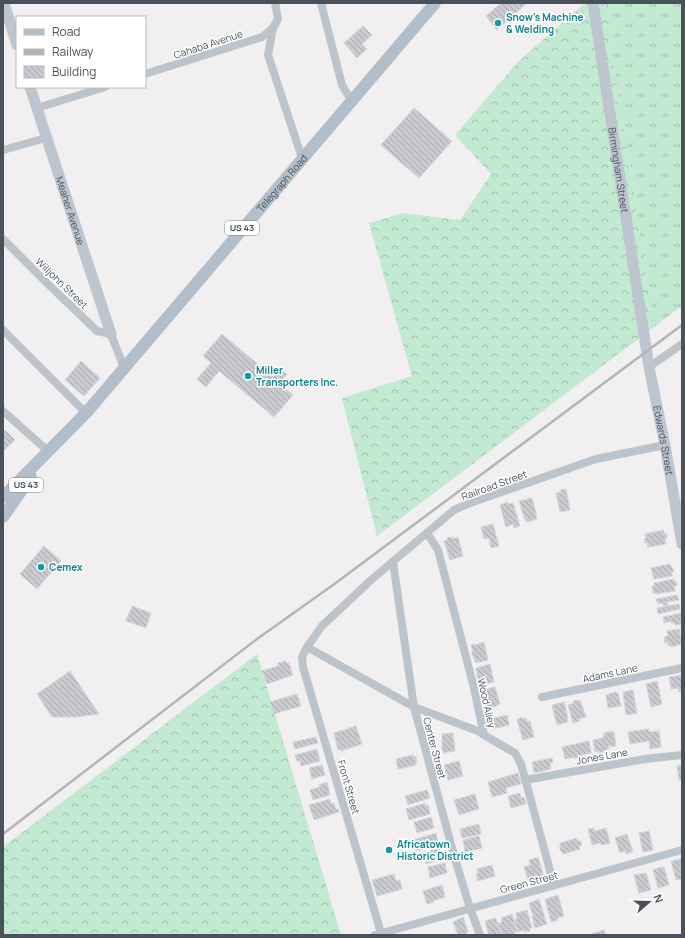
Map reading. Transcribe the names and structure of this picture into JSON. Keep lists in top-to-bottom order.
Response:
{
  "streets": {
    "main road": ["Telegraph Road", "US 43"],
    "street": [
      "Cahaba Avenue",
      "Birmingham Street",
      "Meaher Avenue",
      "Willjohn Street",
      "Edwards Street",
      "Railroad Street",
      "Adams Lane",
      "Wood Alley",
      "Center Street",
      "Jones Lane",
      "Front Street",
      "Green Street"
    ]
  },
  "crossings": [
    ["Birmingham Street", "Edwards Street"],
    ["Meaher Avenue", "Willjohn Street"],
    ["Edwards Street", "Railroad Street"],
    ["Railroad Street", "Wood Alley"],
    ["Railroad Street", "Center Street"],
    ["Railroad Street", "Front Street"],
    ["Wood Alley", "Jones Lane"],
    ["Wood Alley", "Green Street"],
    ["Center Street", "Green Street"],
    ["Front Street", "Green Street"]
  ],
  "places": [
    "Snow's Machine & Welding",
    "Miller Transporters Inc.",
    "Cemex",
    "Africatown Historic District"
  ],
  "legend": ["Road", "Railway", "Building"],
  "north": "right"
}
